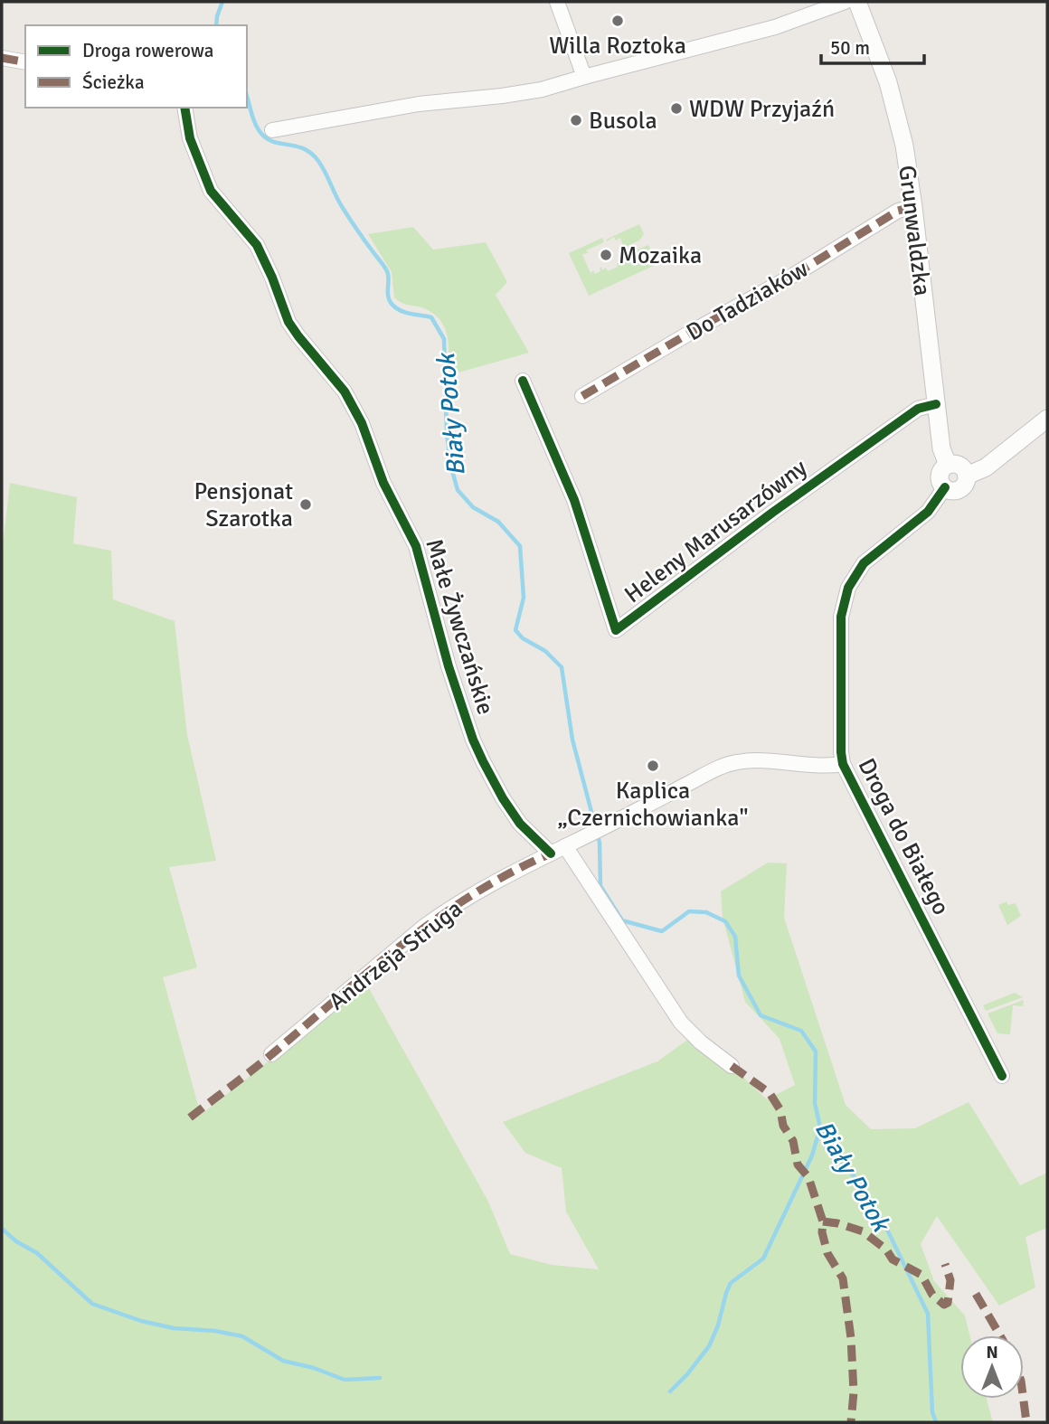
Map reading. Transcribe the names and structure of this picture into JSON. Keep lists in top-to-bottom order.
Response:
{
  "streets": {
    "street": [
      "Grunwaldzka",
      "Do Tadziaków",
      "Heleny Marusarzówny",
      "Małe Żywczańskie",
      "Droga do Białego",
      "Andrzeja Struga"
    ]
  },
  "crossings": [
    ["Grunwaldzka", "Do Tadziaków"],
    ["Grunwaldzka", "Heleny Marusarzówny"],
    ["Grunwaldzka", "Droga do Białego"],
    ["Małe Żywczańskie", "Andrzeja Struga"],
    ["Droga do Białego", "Andrzeja Struga"]
  ],
  "water": ["Biały Potok"],
  "places": [
    "Willa Roztoka",
    "WDW Przyjaźń",
    "Busola",
    "Mozaika",
    "Pensjonat Szarotka",
    "Kaplica „Czernichowianka\""
  ],
  "legend": ["Droga rowerowa", "Ścieżka"],
  "scale_bar": "50 m",
  "north": "top"
}
